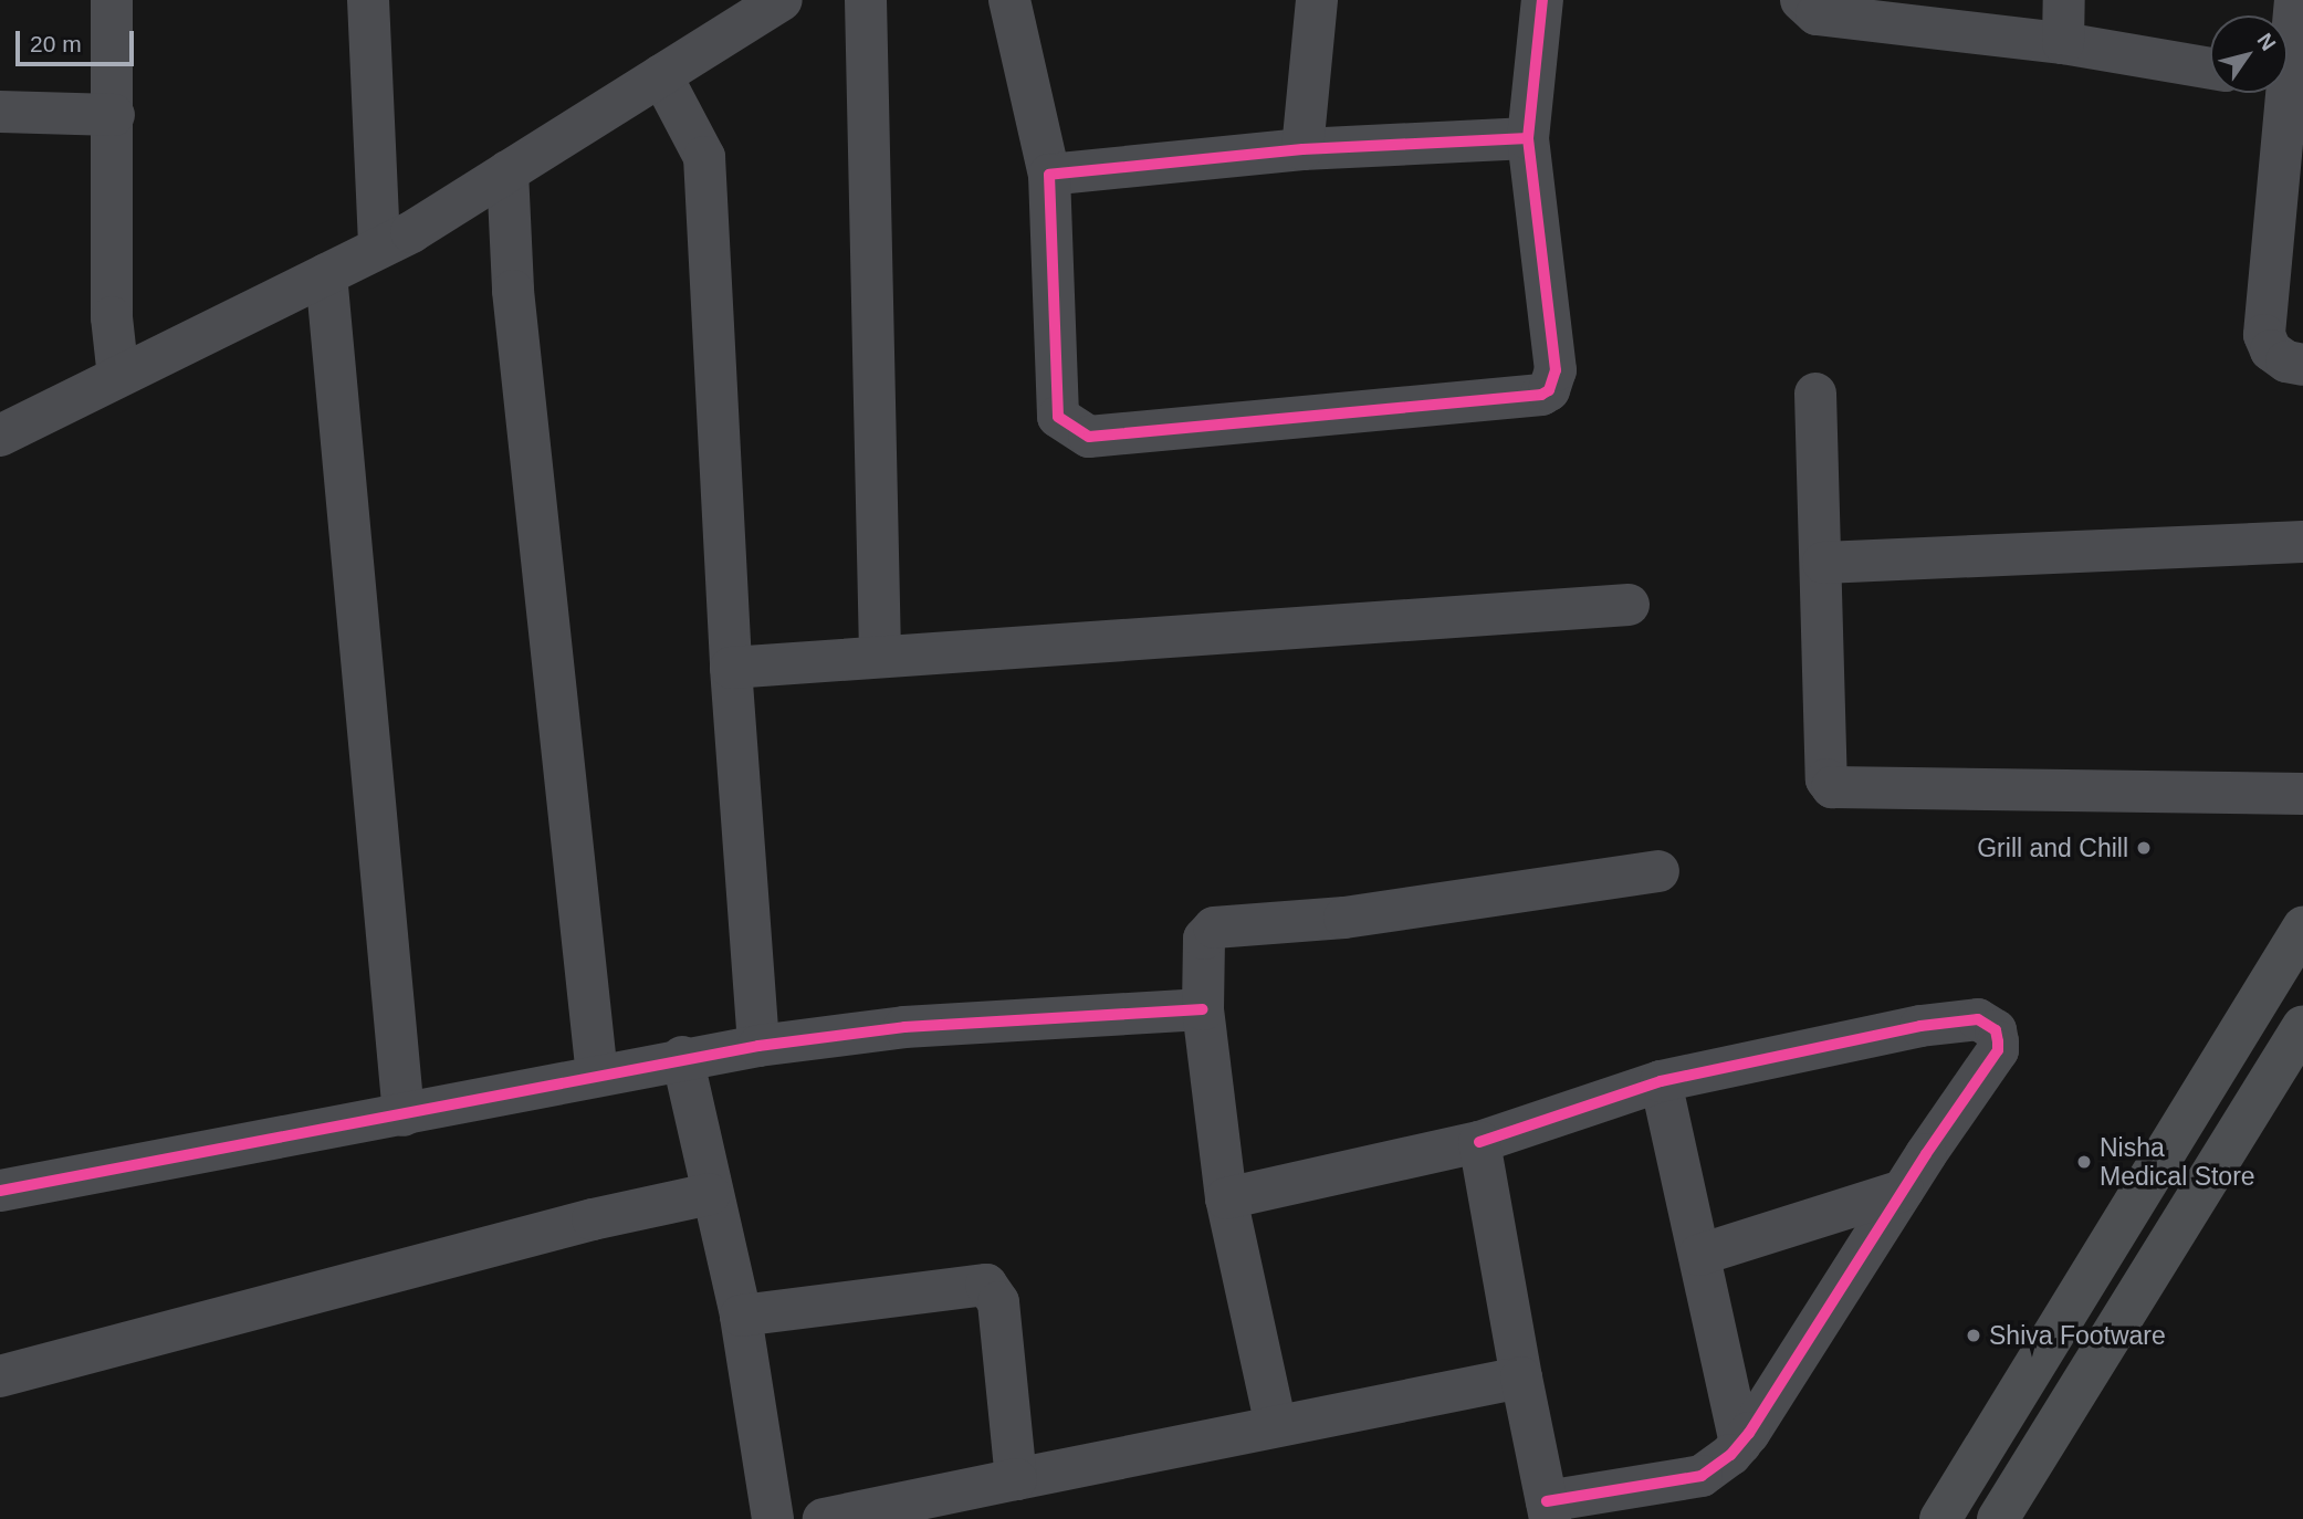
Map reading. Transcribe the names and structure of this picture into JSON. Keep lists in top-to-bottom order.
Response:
{
  "places": ["Grill and Chill", "Nisha Medical Store", "Shiva Footware"],
  "scale_bar": "20 m",
  "north": "top right"
}
